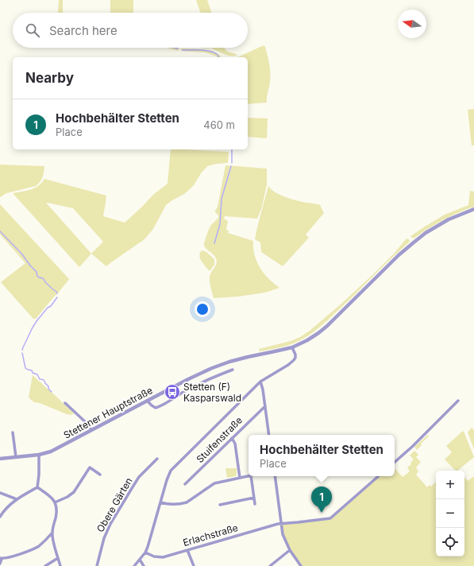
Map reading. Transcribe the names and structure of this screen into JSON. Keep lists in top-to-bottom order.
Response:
{
  "streets": {
    "street": [
      "Stettener Hauptstraße",
      "Stuifenstraße",
      "Obere Gärten",
      "Erlachstraße"
    ]
  },
  "places": {
    "bus stop": ["Stetten (F) Kasparswald"]
  },
  "north": "left",
  "page": {
    "search": "Search here",
    "heading": "Nearby",
    "list": [
      {
        "mark": "1",
        "name": "Hochbehälter Stetten",
        "note": "Place",
        "value": "460 m"
      }
    ],
    "popup": ["Hochbehälter Stetten", "Place"],
    "map_buttons": ["+", "−"],
    "pins": "1"
  }
}
